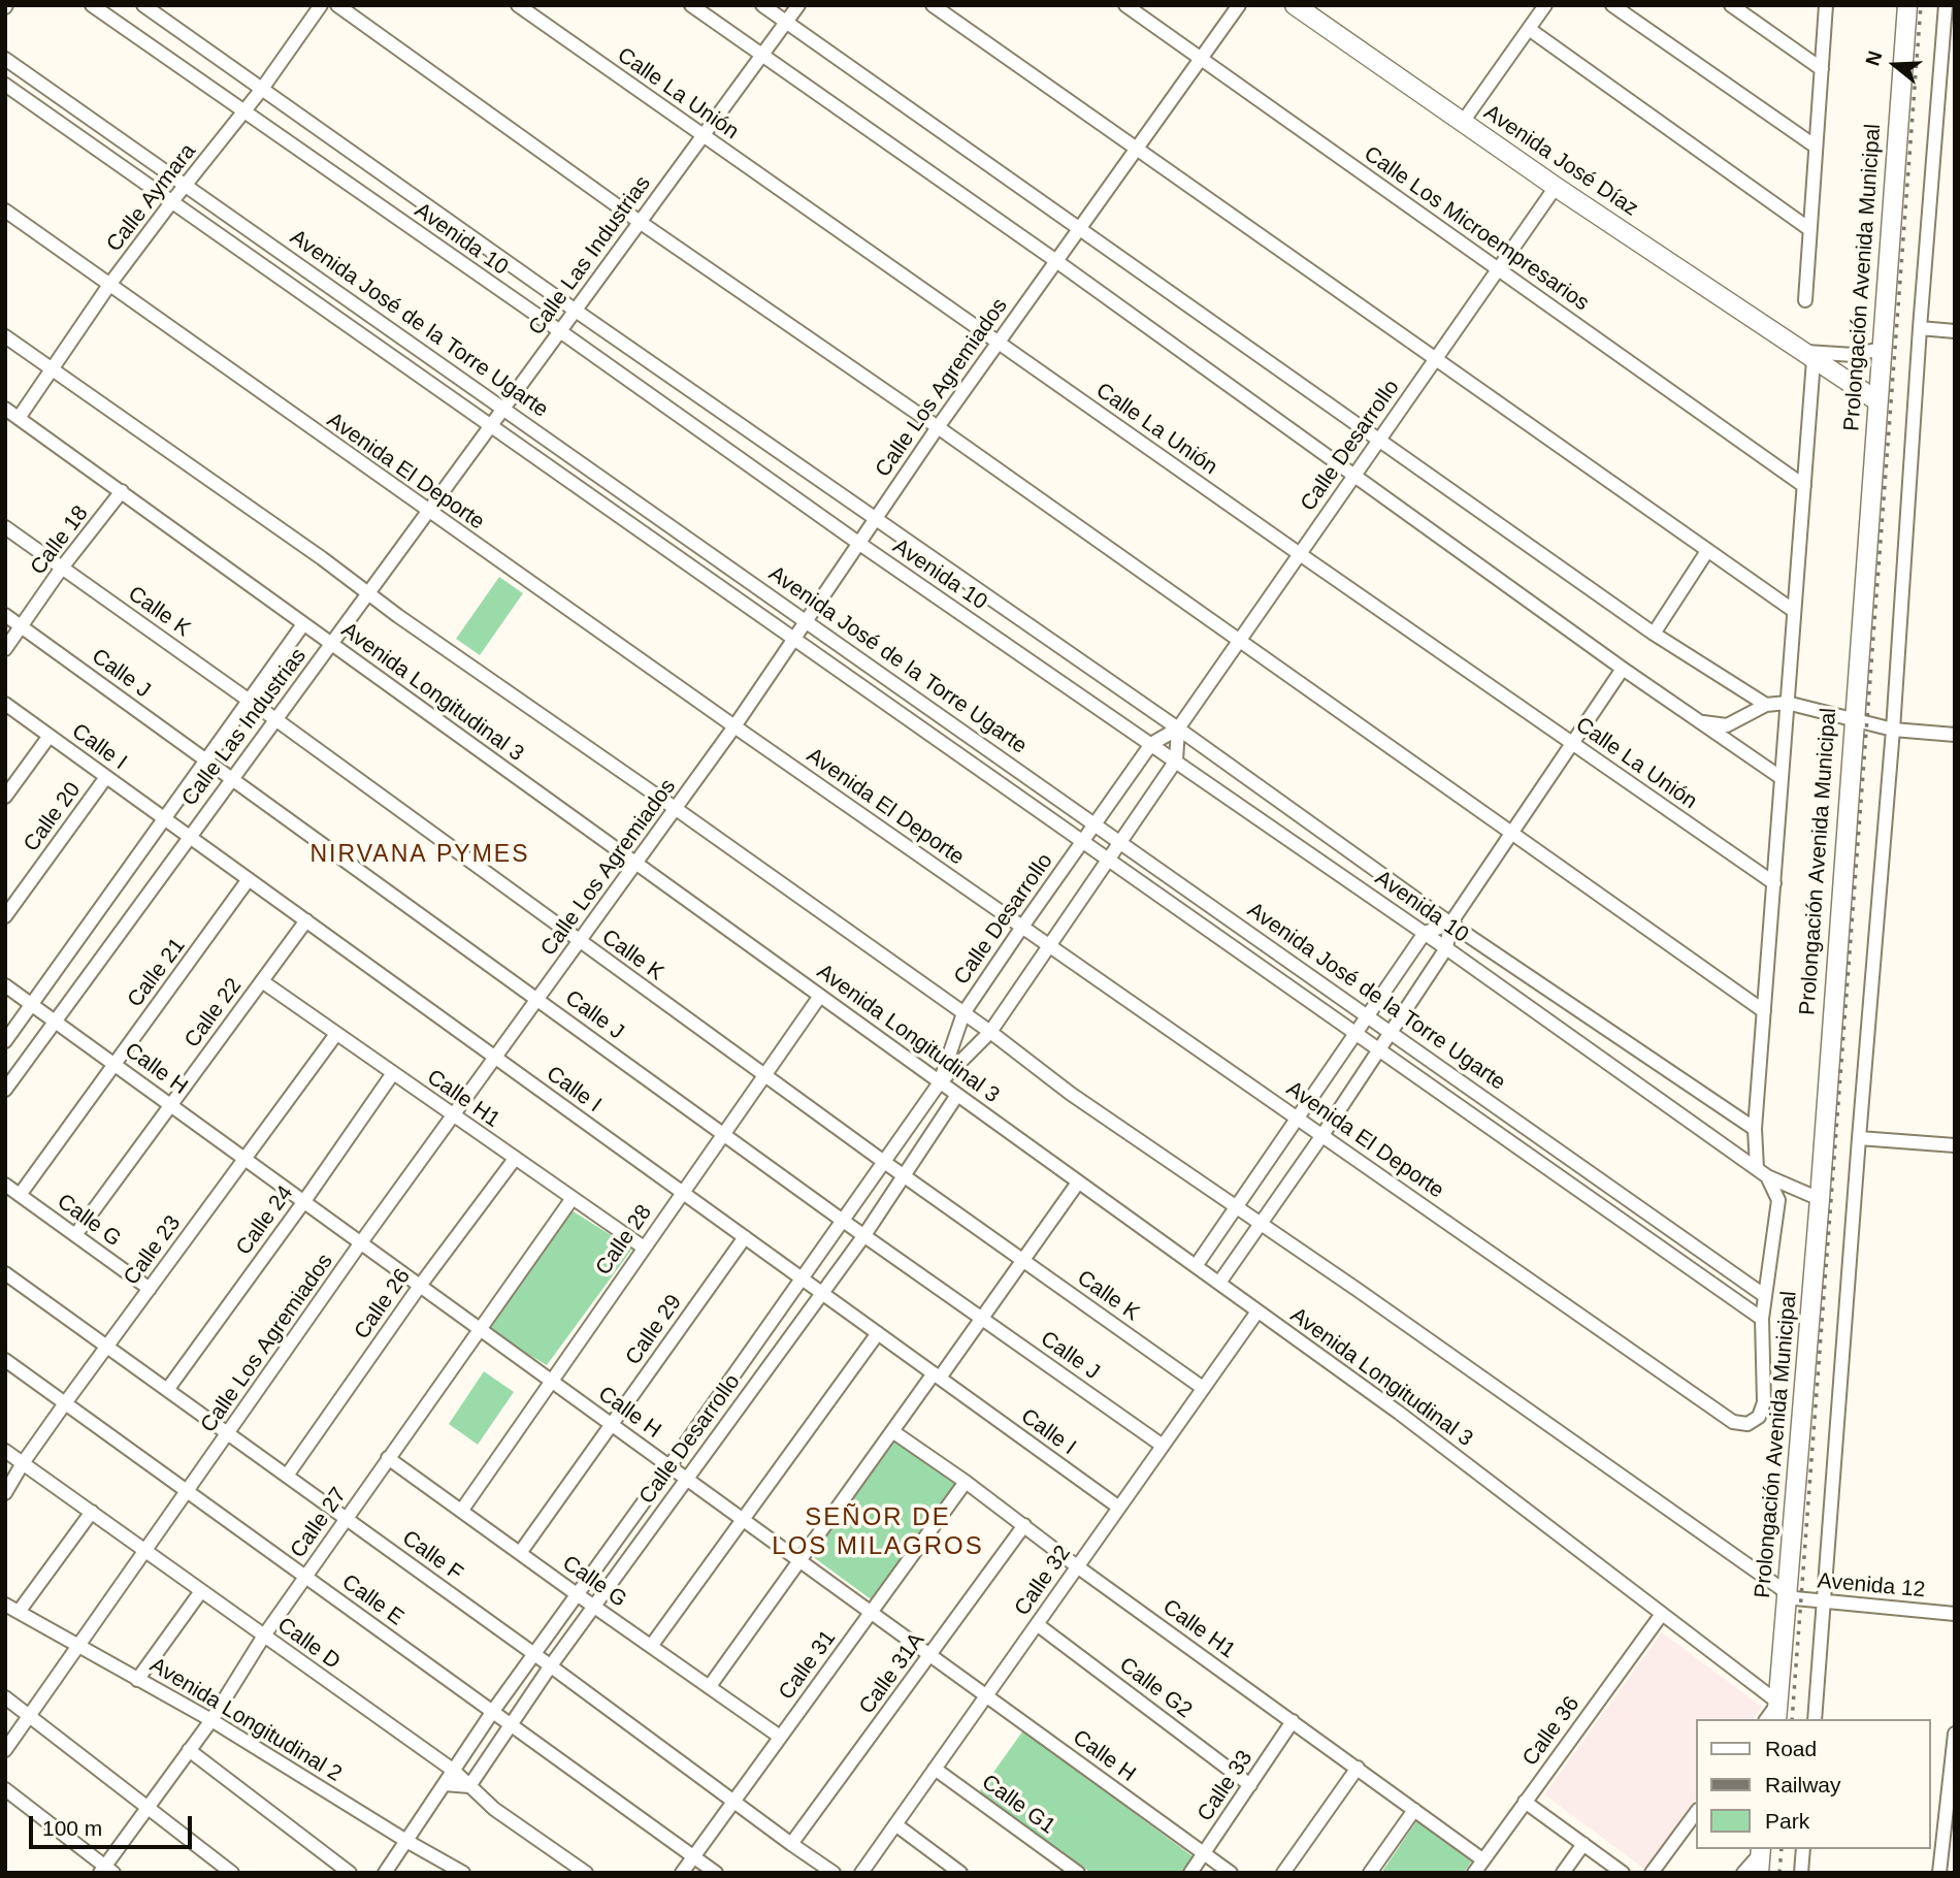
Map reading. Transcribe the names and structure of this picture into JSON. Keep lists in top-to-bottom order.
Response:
{
  "streets": {
    "main road": ["Avenida José Díaz", "Prolongación Avenida Municipal"],
    "street": [
      "Calle La Unión",
      "Calle Aymara",
      "Calle Los Microempresarios",
      "Avenida 10",
      "Calle Las Industrias",
      "Avenida José de la Torre Ugarte",
      "Calle Los Agremiados",
      "Calle Desarrollo",
      "Avenida El Deporte",
      "Calle 18",
      "Calle K",
      "Calle J",
      "Avenida Longitudinal 3",
      "Calle I",
      "Calle 20",
      "Calle 21",
      "Calle 22",
      "Calle H",
      "Calle H1",
      "Calle G",
      "Calle 24",
      "Calle 28",
      "Calle 23",
      "Calle 26",
      "Calle 29",
      "Calle 27",
      "Calle F",
      "Calle 32",
      "Avenida 12",
      "Calle E",
      "Calle D",
      "Calle 31",
      "Calle 31A",
      "Calle G2",
      "Avenida Longitudinal 2",
      "Calle 36",
      "Calle 33",
      "Calle G1"
    ]
  },
  "crossings": [
    ["Calle La Unión", "Calle Las Industrias"],
    ["Calle La Unión", "Calle Los Agremiados"],
    ["Calle La Unión", "Calle Desarrollo"],
    ["Avenida José Díaz", "Prolongación Avenida Municipal"],
    ["Avenida José Díaz", "Calle Desarrollo"],
    ["Calle Aymara", "Avenida 10"],
    ["Calle Aymara", "Avenida José de la Torre Ugarte"],
    ["Calle Aymara", "Avenida El Deporte"],
    ["Calle Aymara", "Avenida Longitudinal 3"],
    ["Calle Aymara", "Avenida 12"],
    ["Calle Los Microempresarios", "Calle Los Agremiados"],
    ["Calle Los Microempresarios", "Calle Desarrollo"],
    ["Avenida 10", "Calle Las Industrias"],
    ["Avenida 10", "Prolongación Avenida Municipal"],
    ["Avenida 10", "Calle Los Agremiados"],
    ["Avenida 10", "Calle Desarrollo"],
    ["Calle Las Industrias", "Avenida José de la Torre Ugarte"],
    ["Calle Las Industrias", "Avenida El Deporte"],
    ["Calle Las Industrias", "Calle K"],
    ["Calle Las Industrias", "Calle J"],
    ["Calle Las Industrias", "Avenida Longitudinal 3"],
    ["Calle Las Industrias", "Calle I"],
    ["Calle Las Industrias", "Calle H"],
    ["Calle Las Industrias", "Avenida 12"],
    ["Prolongación Avenida Municipal", "Avenida Longitudinal 3"],
    ["Prolongación Avenida Municipal", "Avenida 12"],
    ["Avenida José de la Torre Ugarte", "Calle Los Agremiados"],
    ["Avenida José de la Torre Ugarte", "Calle Desarrollo"],
    ["Avenida José de la Torre Ugarte", "Avenida El Deporte"],
    ["Calle Los Agremiados", "Avenida El Deporte"],
    ["Calle Los Agremiados", "Calle K"],
    ["Calle Los Agremiados", "Calle J"],
    ["Calle Los Agremiados", "Avenida Longitudinal 3"],
    ["Calle Los Agremiados", "Calle I"],
    ["Calle Los Agremiados", "Calle H"],
    ["Calle Los Agremiados", "Calle H1"],
    ["Calle Los Agremiados", "Calle F"],
    ["Calle Los Agremiados", "Avenida 12"],
    ["Calle Los Agremiados", "Calle E"],
    ["Calle Los Agremiados", "Calle D"],
    ["Calle Los Agremiados", "Avenida Longitudinal 2"],
    ["Calle Desarrollo", "Avenida El Deporte"],
    ["Calle Desarrollo", "Calle K"],
    ["Calle Desarrollo", "Calle J"],
    ["Calle Desarrollo", "Avenida Longitudinal 3"],
    ["Calle Desarrollo", "Calle I"],
    ["Calle Desarrollo", "Calle H"],
    ["Calle Desarrollo", "Calle G"],
    ["Calle Desarrollo", "Calle F"],
    ["Calle Desarrollo", "Avenida 12"],
    ["Calle Desarrollo", "Calle E"],
    ["Calle Desarrollo", "Calle D"],
    ["Calle Desarrollo", "Avenida Longitudinal 2"],
    ["Calle 18", "Calle K"],
    ["Calle 18", "Calle J"],
    ["Calle 18", "Avenida Longitudinal 3"],
    ["Calle K", "Calle 28"],
    ["Calle K", "Calle 32"],
    ["Calle J", "Calle 28"],
    ["Calle J", "Calle 32"],
    ["Avenida Longitudinal 3", "Calle 28"],
    ["Avenida Longitudinal 3", "Calle 32"],
    ["Avenida Longitudinal 3", "Calle 36"],
    ["Calle I", "Calle 20"],
    ["Calle I", "Calle 21"],
    ["Calle I", "Calle 22"],
    ["Calle I", "Calle 28"],
    ["Calle I", "Calle 29"],
    ["Calle I", "Calle 32"],
    ["Calle 21", "Calle H"],
    ["Calle 21", "Calle G"],
    ["Calle 22", "Calle H"],
    ["Calle 22", "Calle H1"],
    ["Calle 22", "Calle G"],
    ["Calle H", "Calle 24"],
    ["Calle H", "Calle 28"],
    ["Calle H", "Calle 23"],
    ["Calle H", "Calle 26"],
    ["Calle H", "Calle 29"],
    ["Calle H", "Calle 27"],
    ["Calle H", "Calle 32"],
    ["Calle H", "Calle 31"],
    ["Calle H", "Calle 31A"],
    ["Calle H", "Calle 33"],
    ["Calle H1", "Calle 24"],
    ["Calle H1", "Calle 28"],
    ["Calle H1", "Calle 23"],
    ["Calle H1", "Calle 26"],
    ["Calle H1", "Calle 27"],
    ["Calle H1", "Calle 32"],
    ["Calle H1", "Calle 31"],
    ["Calle H1", "Calle 31A"],
    ["Calle H1", "Calle 36"],
    ["Calle H1", "Calle 33"],
    ["Calle G", "Calle 28"],
    ["Calle G", "Calle 23"],
    ["Calle G", "Calle 29"],
    ["Calle G", "Calle 27"],
    ["Calle G", "Calle 31"],
    ["Calle 24", "Calle F"],
    ["Calle 23", "Calle F"],
    ["Calle 23", "Calle E"],
    ["Calle 23", "Calle D"],
    ["Calle 26", "Calle F"],
    ["Calle 27", "Calle F"],
    ["Calle 27", "Calle E"],
    ["Calle 27", "Calle D"],
    ["Calle 27", "Avenida Longitudinal 2"],
    ["Calle F", "Calle 31"],
    ["Calle F", "Calle 31A"],
    ["Calle 32", "Calle G2"],
    ["Calle 32", "Calle G1"],
    ["Calle E", "Calle 31"],
    ["Calle G2", "Calle 33"]
  ],
  "districts": ["NIRVANA PYMES", "SEÑOR DE LOS MILAGROS"],
  "legend": ["Road", "Railway", "Park"],
  "scale_bar": "100 m",
  "north": "left"
}
